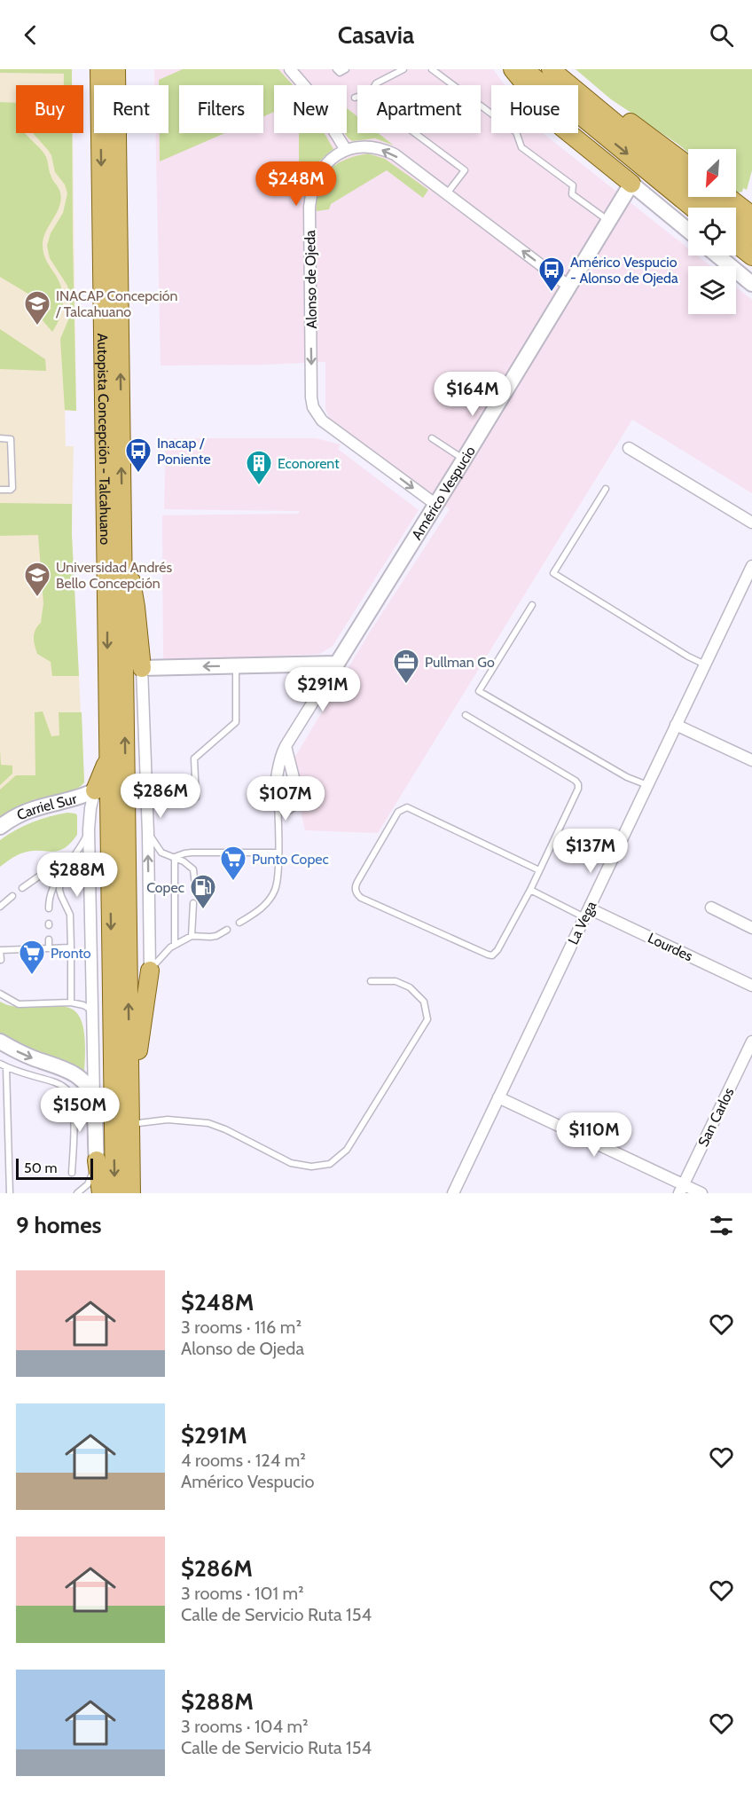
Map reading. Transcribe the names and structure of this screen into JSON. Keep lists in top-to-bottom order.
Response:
{
  "streets": {
    "main road": ["Autopista Concepción - Talcahuano"],
    "street": [
      "Alonso de Ojeda",
      "Américo Vespucio",
      "Carriel Sur",
      "La Vega",
      "Lourdes",
      "San Carlos"
    ]
  },
  "crossings": [
    ["Alonso de Ojeda", "Américo Vespucio"],
    ["La Vega", "Lourdes"]
  ],
  "one_way": ["Alonso de Ojeda"],
  "places": {
    "bus stop": ["Américo Vespucio - Alonso de Ojeda", "Inacap / Poniente"],
    "school or university": ["INACAP Concepción / Talcahuano", "Universidad Andrés Bello Concepción"],
    "building": ["Econorent"],
    "office": ["Pullman Go"],
    "supermarket": ["Punto Copec", "Pronto"],
    "fuel station": ["Copec"]
  },
  "scale_bar": "50 m",
  "north": "bottom left",
  "page": {
    "header": "Casavia",
    "chip": [
      "Buy",
      "Rent",
      "Filters",
      "New",
      "Apartment",
      "House"
    ],
    "price": [
      "$248M",
      "$164M",
      "$291M",
      "$286M",
      "$107M",
      "$137M",
      "$288M",
      "$150M",
      "$110M"
    ],
    "scale": "50 m",
    "heading": "9 homes",
    "list": [
      {
        "name": "$248M",
        "note": "3 rooms · 116 m² · Alonso de Ojeda"
      },
      {
        "name": "$291M",
        "note": "4 rooms · 124 m² · Américo Vespucio"
      },
      {
        "name": "$286M",
        "note": "3 rooms · 101 m² · Calle de Servicio Ruta 154"
      },
      {
        "name": "$288M",
        "note": "3 rooms · 104 m² · Calle de Servicio Ruta 154"
      }
    ]
  }
}
